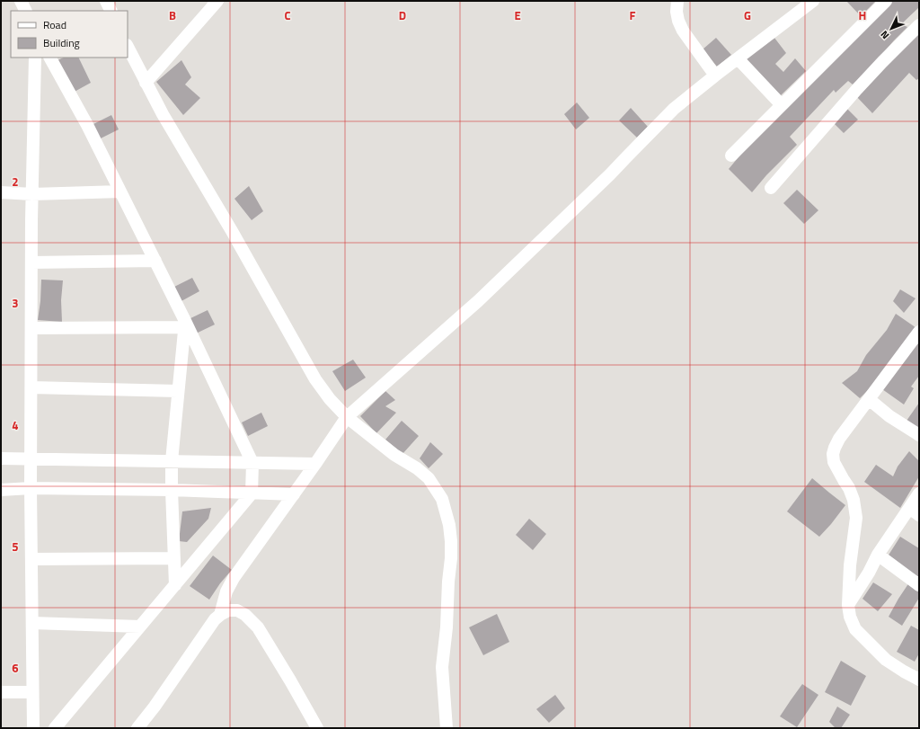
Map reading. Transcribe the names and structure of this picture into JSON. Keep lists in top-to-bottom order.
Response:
{
  "legend": ["Road", "Building"],
  "north": "bottom left",
  "grid": {
    "columns": [
      "B",
      "C",
      "D",
      "E",
      "F",
      "G",
      "H"
    ],
    "rows": [
      "2",
      "3",
      "4",
      "5",
      "6"
    ]
  }
}
